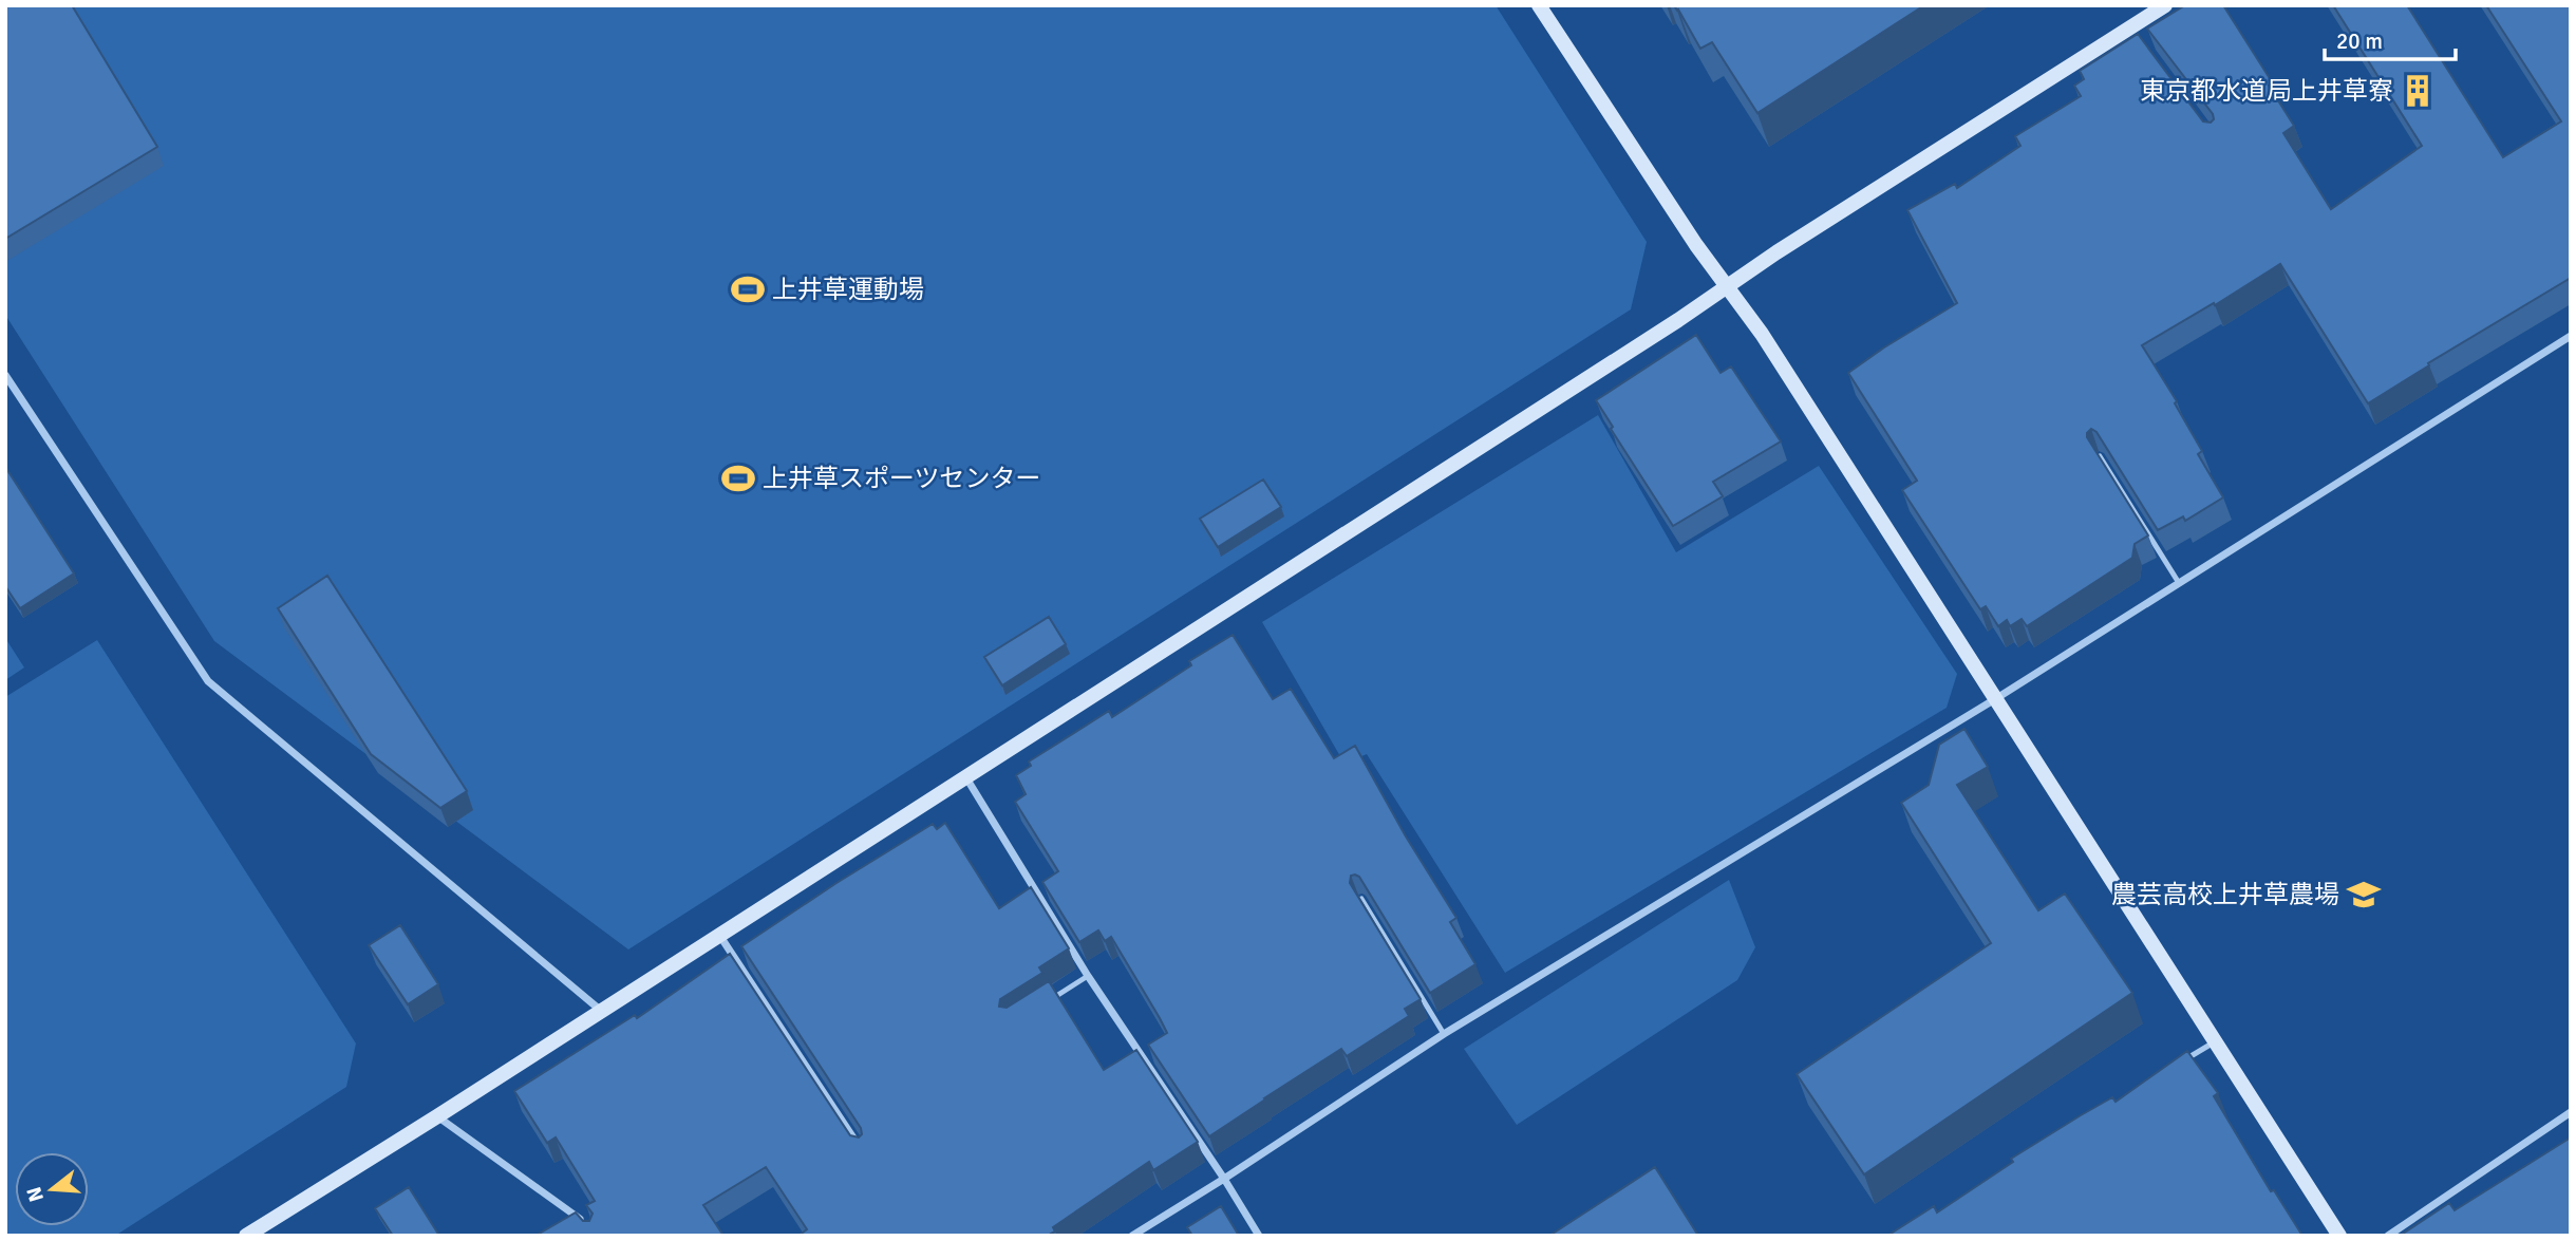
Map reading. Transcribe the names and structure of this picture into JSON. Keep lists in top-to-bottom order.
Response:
{
  "places": {
    "building": ["東京都水道局上井草寮"],
    "sports": ["上井草運動場", "上井草スポーツセンター"],
    "school or university": ["農芸高校上井草農場"]
  },
  "scale_bar": "20 m",
  "north": "left"
}
